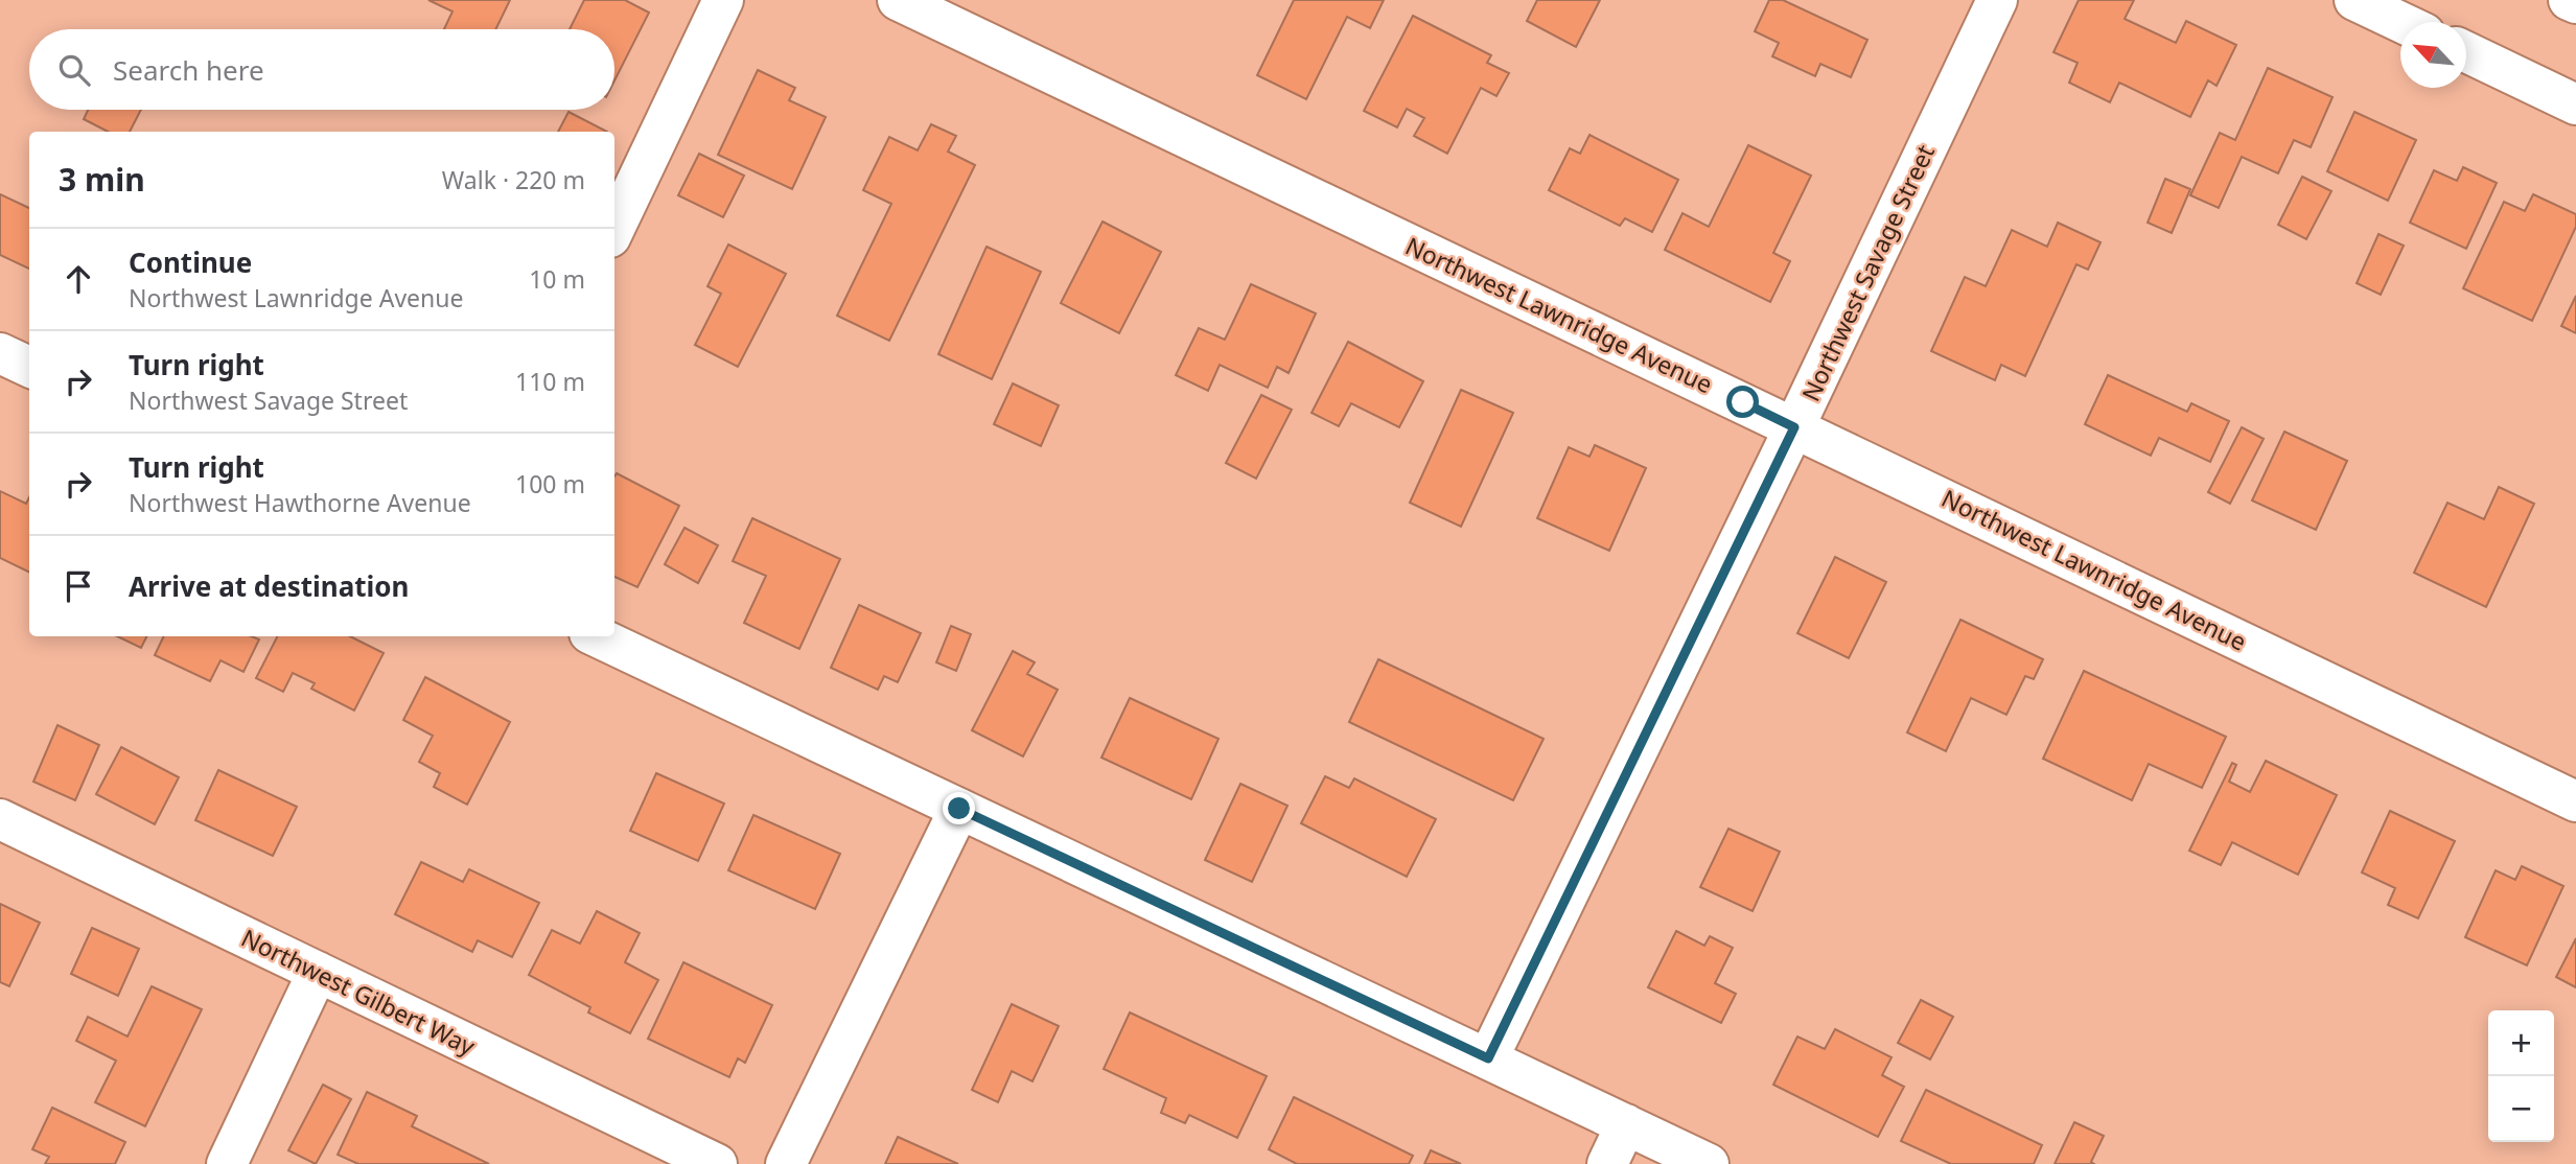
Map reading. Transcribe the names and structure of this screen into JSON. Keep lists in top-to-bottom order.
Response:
{
  "streets": {
    "street": ["Northwest Savage Street", "Northwest Lawnridge Avenue", "Northwest Gilbert Way"]
  },
  "crossings": [
    ["Northwest Savage Street", "Northwest Lawnridge Avenue"]
  ],
  "north": "top left",
  "page": {
    "search": "Search here",
    "heading": ["3 min", "Walk · 220 m"],
    "list": [
      ["Continue", "Northwest Lawnridge Avenue", "10 m"],
      ["Turn right", "Northwest Savage Street", "110 m"],
      ["Turn right", "Northwest Hawthorne Avenue", "100 m"],
      "Arrive at destination"
    ],
    "map_buttons": ["+", "−"]
  }
}
